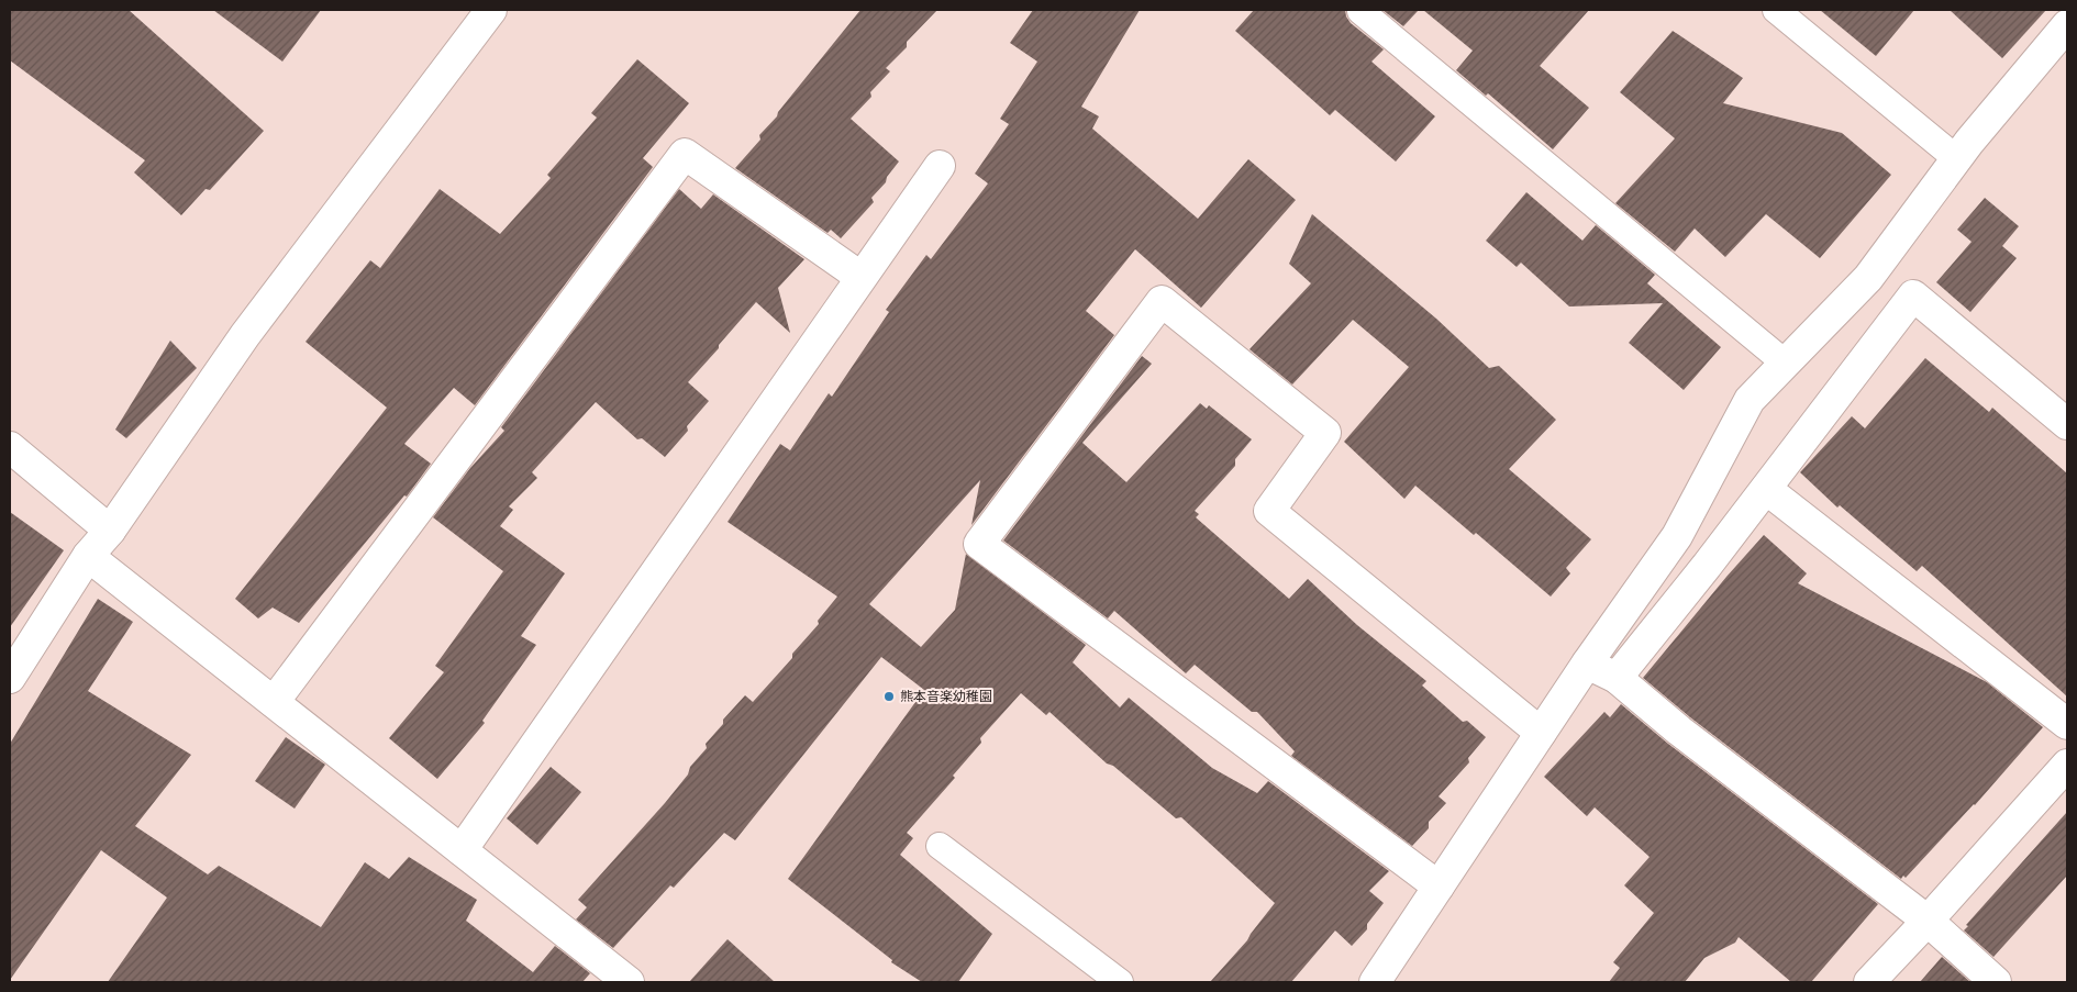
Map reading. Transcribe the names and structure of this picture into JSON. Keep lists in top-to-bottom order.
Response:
{
  "places": ["熊本音楽幼稚園"]
}
